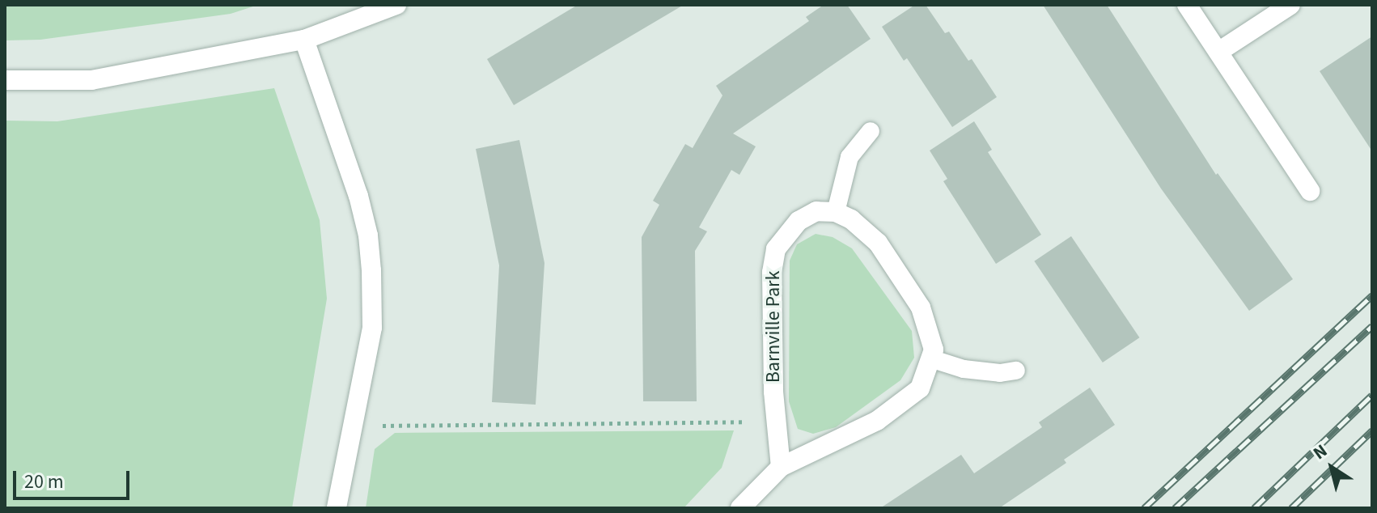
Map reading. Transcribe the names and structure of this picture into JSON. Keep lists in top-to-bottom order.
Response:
{
  "streets": {
    "street": ["Barnville Park"]
  },
  "scale_bar": "20 m",
  "north": "top left"
}
